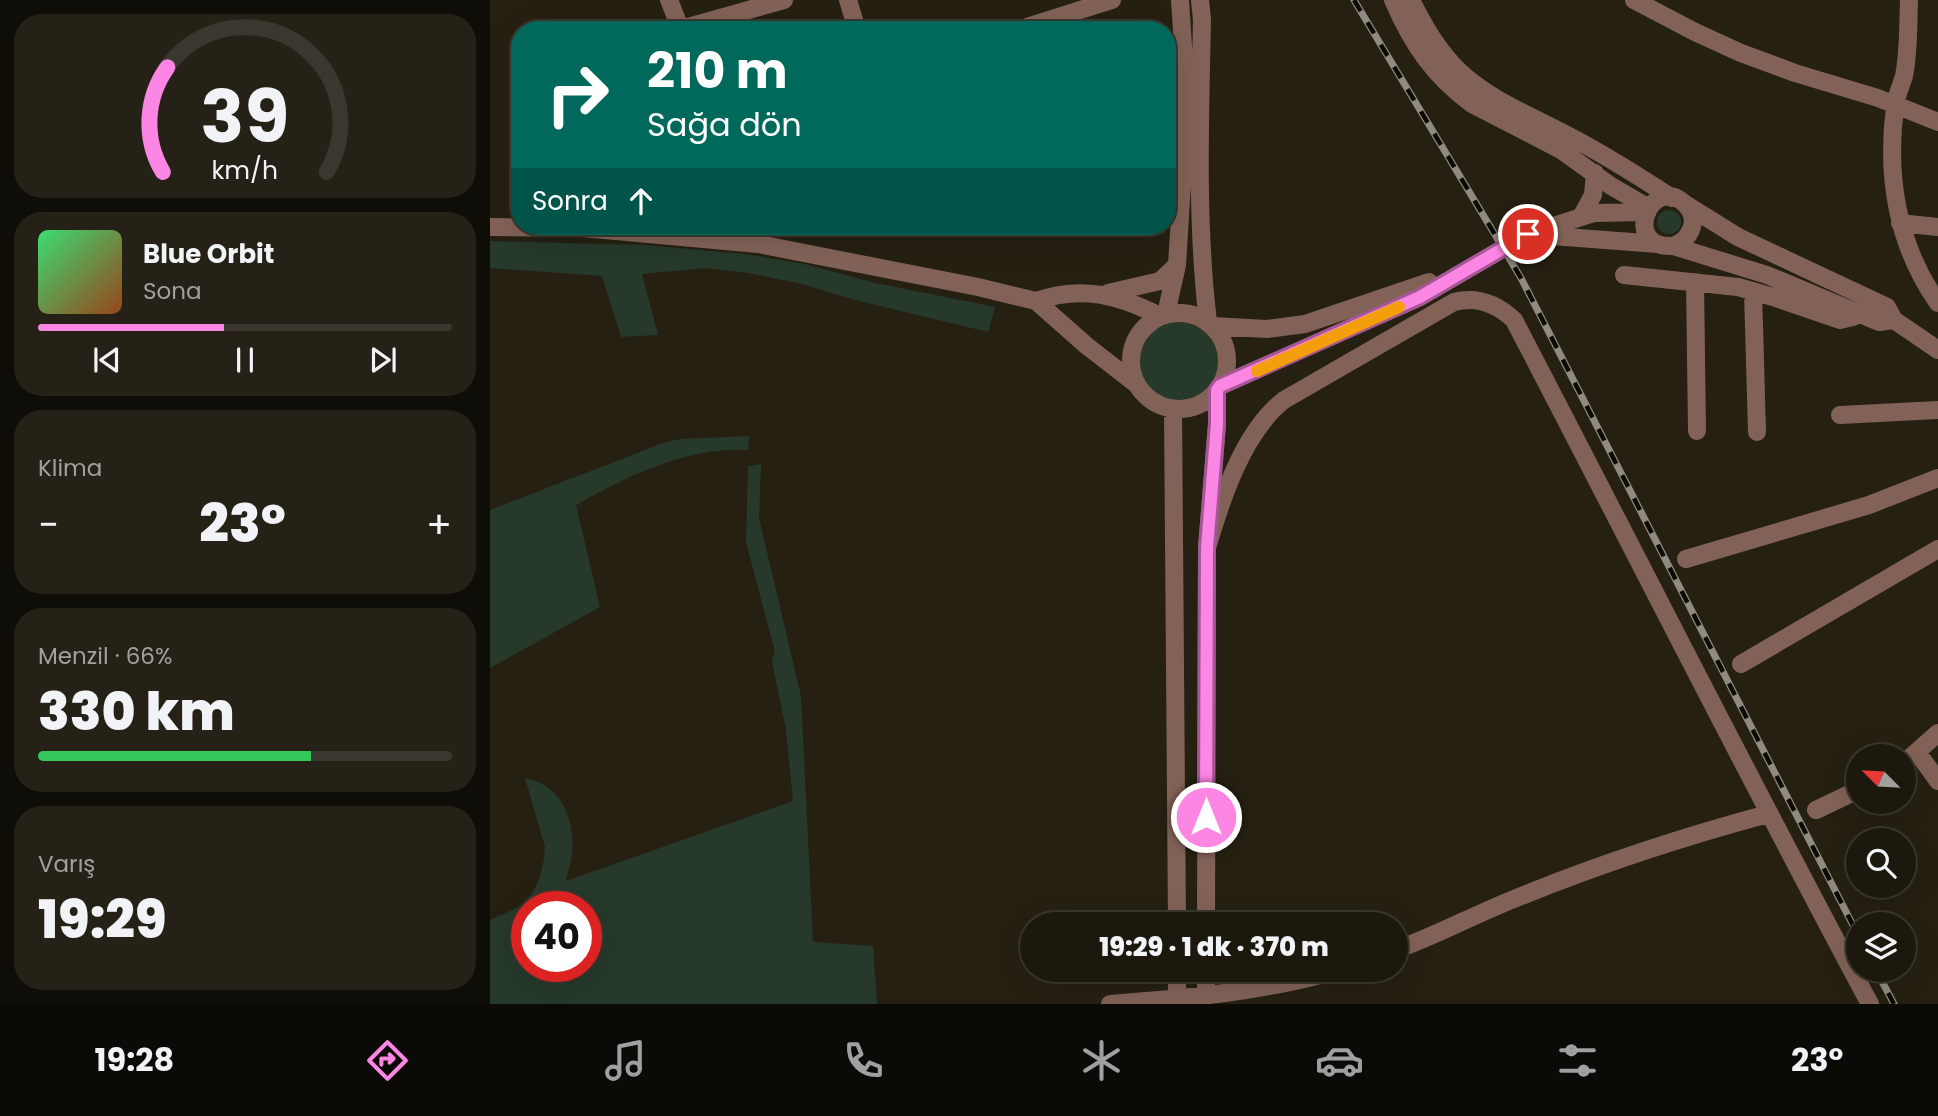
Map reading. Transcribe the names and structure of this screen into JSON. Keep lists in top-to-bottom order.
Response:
{
  "north": "top left",
  "page": {
    "turn": ["210 m", "Sağa dön"],
    "then": "Sonra",
    "song": ["Blue Orbit", "Sona"],
    "tile": [
      "Klima",
      ["Menzil · 66%", "330 km"],
      ["Varış", "19:29"]
    ],
    "heat": ["−", "23°", "+"],
    "limit": "40",
    "trip": "19:29 · 1 dk · 370 m",
    "tabs": ["19:28", "23°"],
    "gauge": ["39", "km/h"]
  }
}
